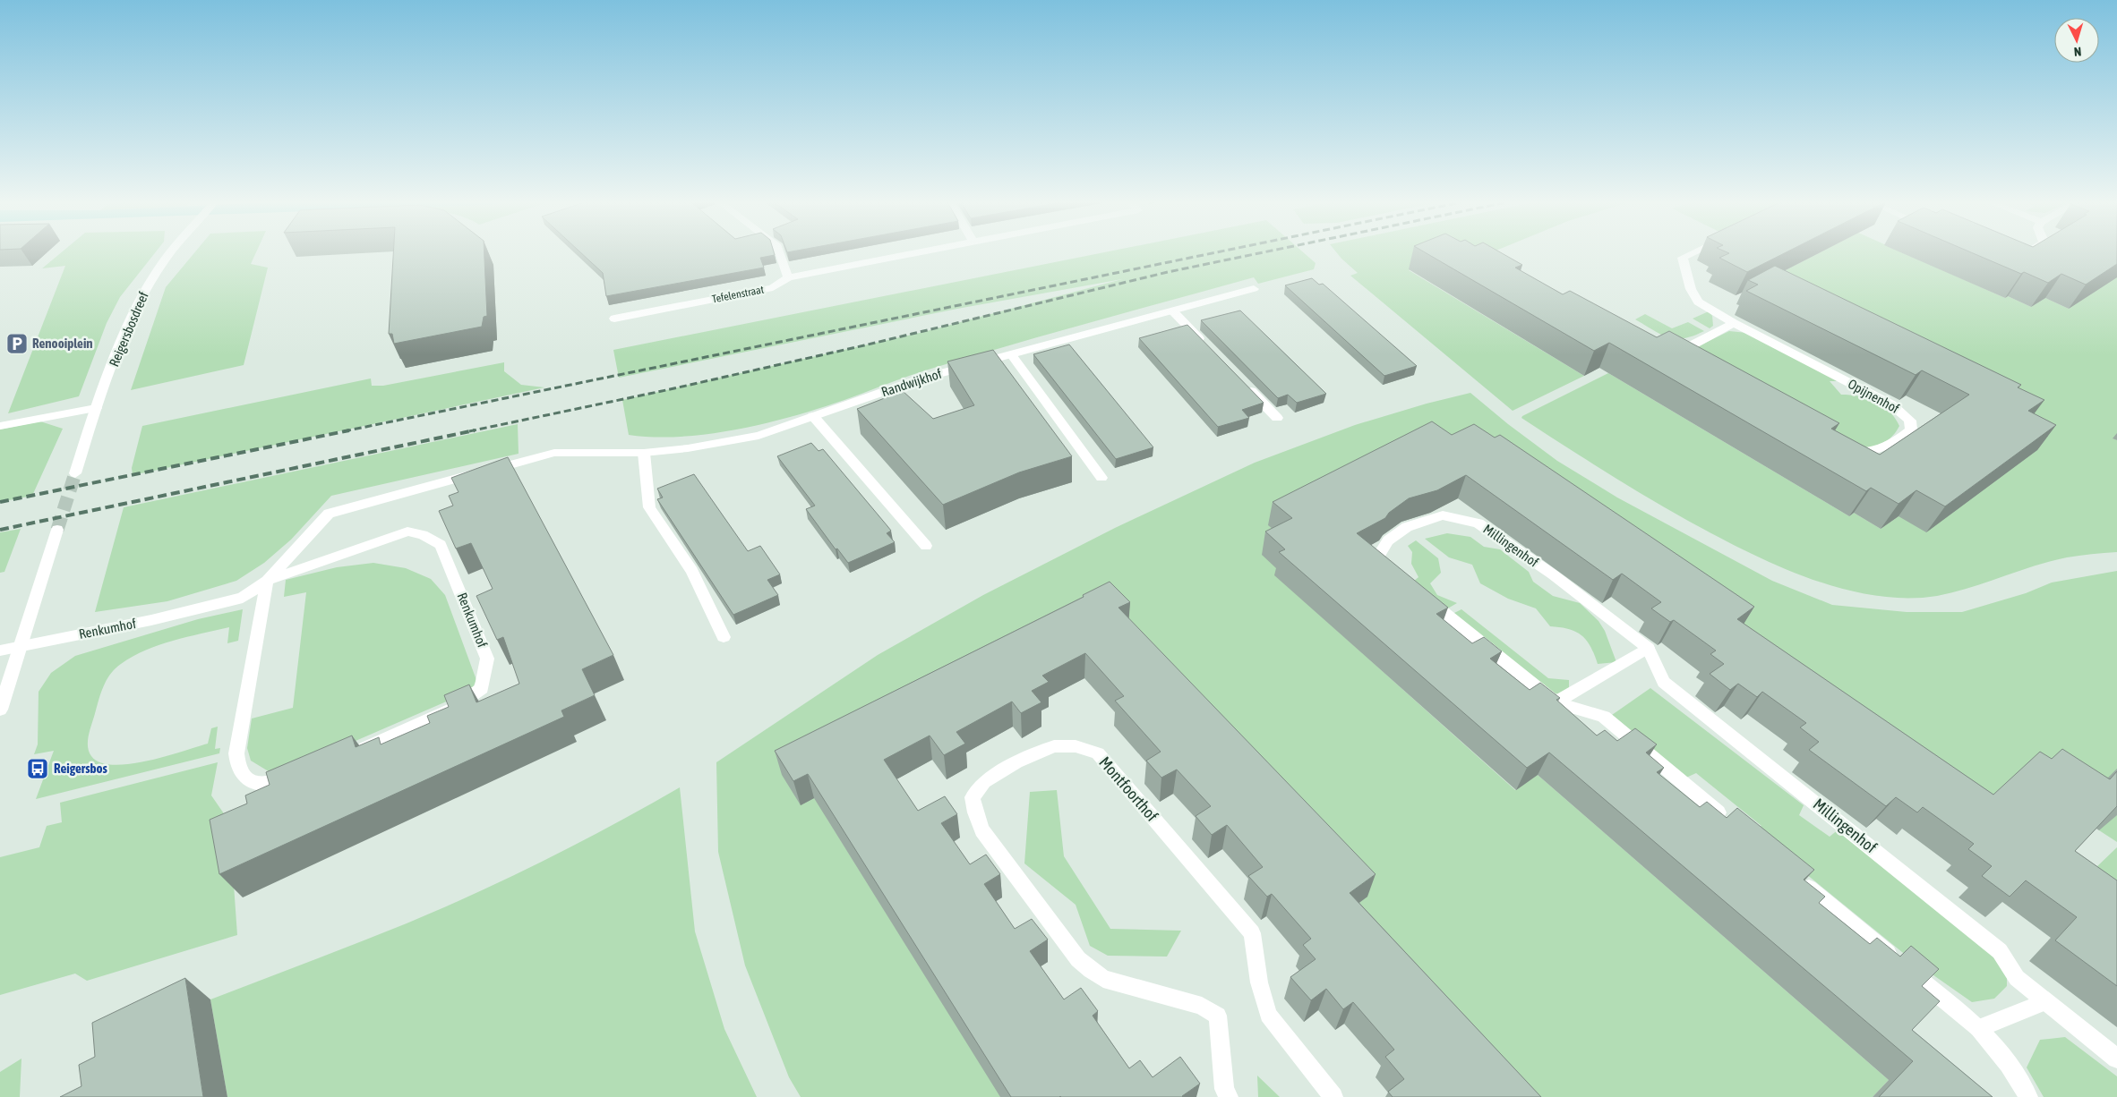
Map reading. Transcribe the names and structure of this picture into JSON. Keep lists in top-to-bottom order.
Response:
{
  "streets": {
    "street": [
      "Tefelenstraat",
      "Reigersbosdreef",
      "Randwijkhof",
      "Opijnenhof",
      "Millingenhof",
      "Renkumhof",
      "Montfoorthof"
    ]
  },
  "crossings": [
    ["Randwijkhof", "Renkumhof"]
  ],
  "places": {
    "parking": ["Renooiplein"],
    "bus stop": ["Reigersbos"]
  },
  "north": "bottom"
}
